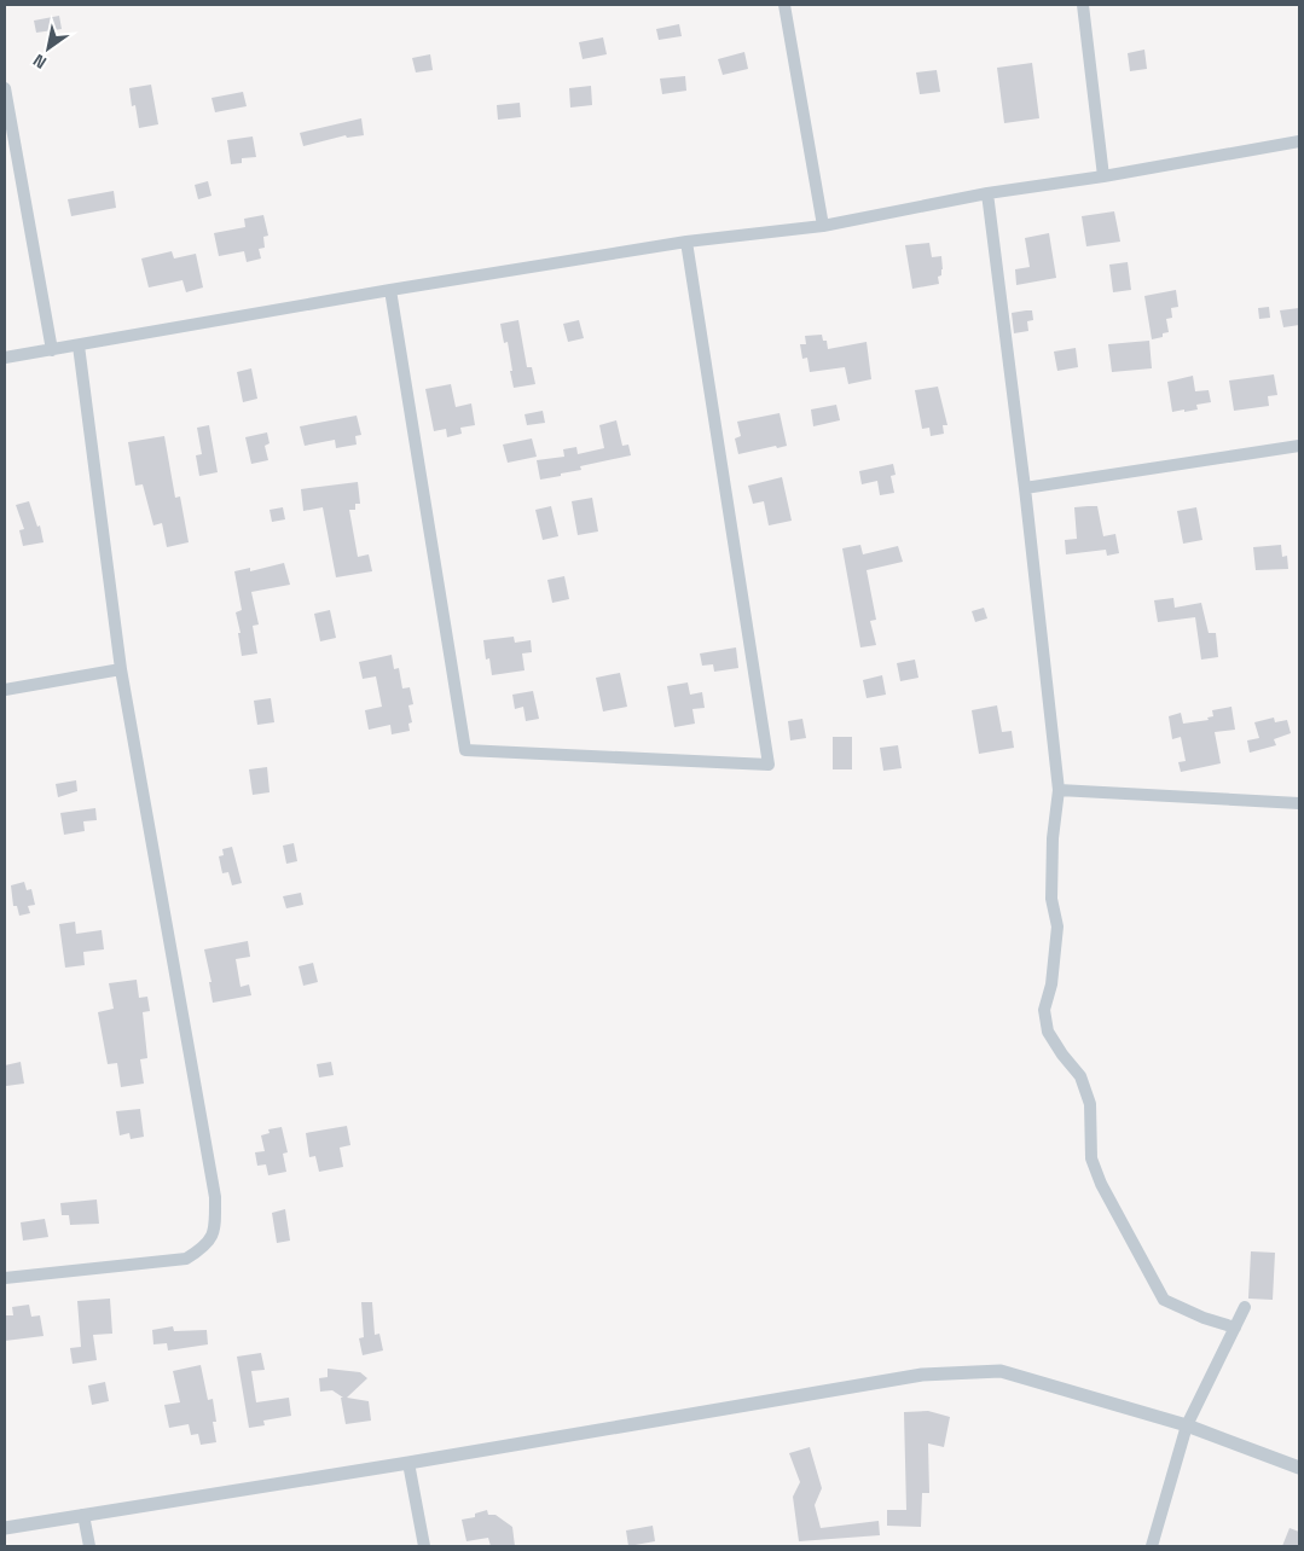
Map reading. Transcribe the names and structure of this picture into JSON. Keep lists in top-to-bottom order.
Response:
{
  "north": "bottom left"
}
